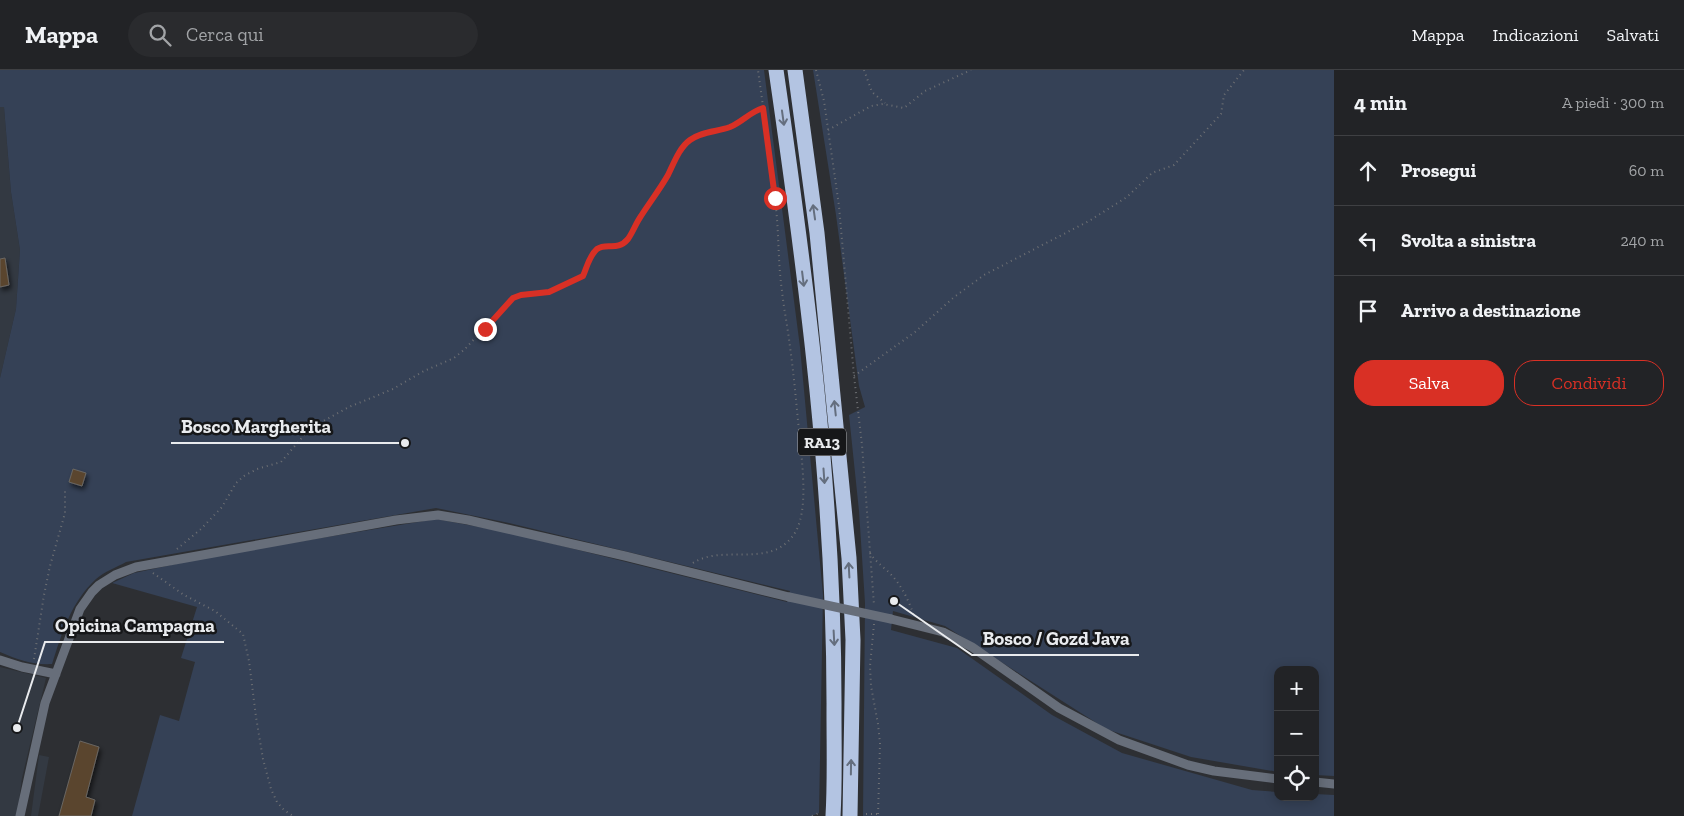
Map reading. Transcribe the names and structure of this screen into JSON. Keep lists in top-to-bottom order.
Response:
{
  "streets": {
    "highway": ["RA13"]
  },
  "places": ["Bosco Margherita", "Bosco / Gozd Java", "Opicina Campagna"],
  "page": {
    "header": "Mappa",
    "search": "Cerca qui",
    "nav": ["Mappa", "Indicazioni", "Salvati"],
    "heading": ["4 min", "A piedi · 300 m"],
    "list": [
      ["Prosegui", "60 m"],
      ["Svolta a sinistra", "240 m"],
      "Arrivo a destinazione"
    ],
    "buttons": ["Salva", "Condividi"],
    "map_buttons": ["+", "−"]
  }
}
